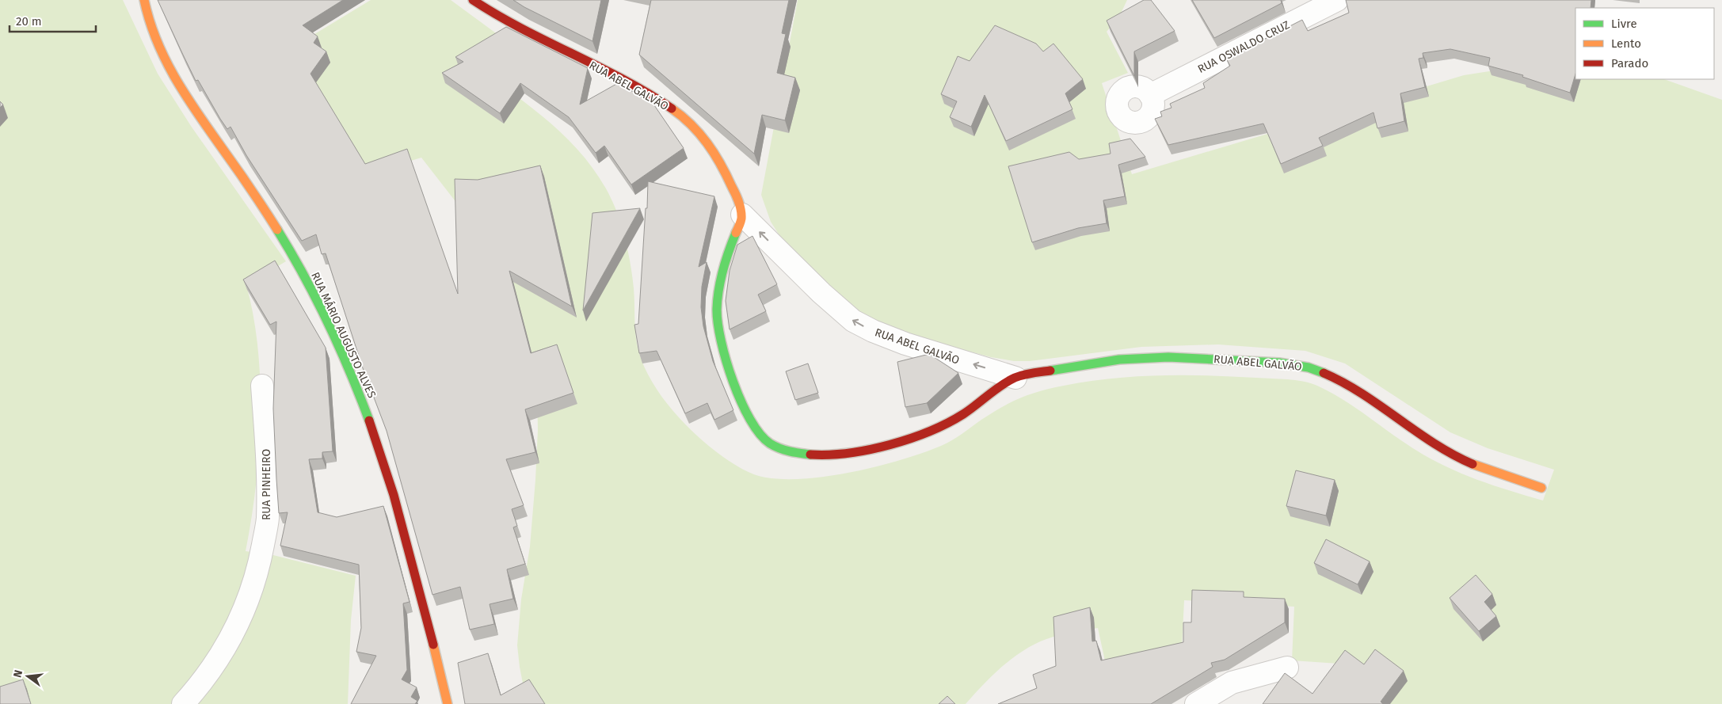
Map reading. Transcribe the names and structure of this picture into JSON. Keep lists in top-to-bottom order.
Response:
{
  "streets": {
    "street": [
      "RUA OSWALDO CRUZ",
      "RUA ABEL GALVÃO",
      "RUA MÁRIO AUGUSTO ALVES",
      "RUA PINHEIRO"
    ]
  },
  "legend": ["Livre", "Lento", "Parado"],
  "scale_bar": "20 m",
  "north": "left"
}
